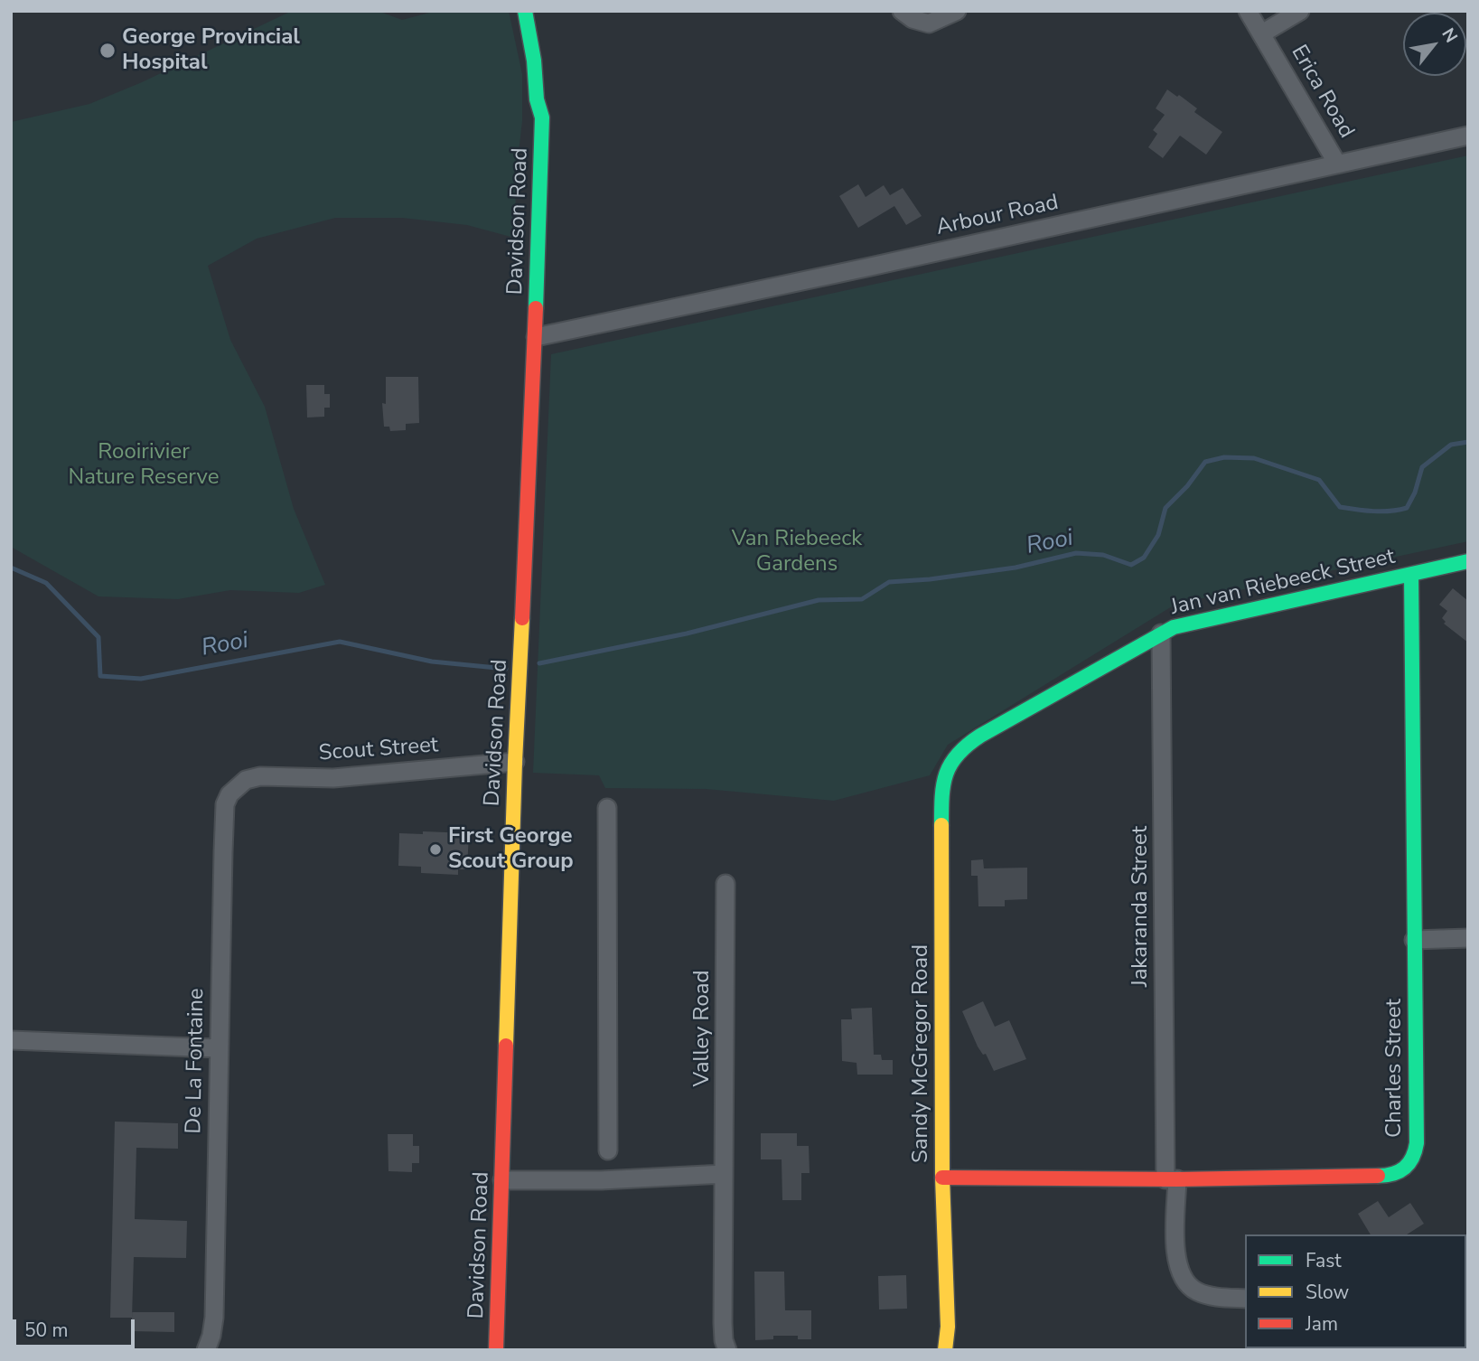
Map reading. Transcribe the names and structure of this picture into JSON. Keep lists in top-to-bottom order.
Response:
{
  "streets": {
    "main road": [
      "Davidson Road",
      "Jan van Riebeeck Street",
      "Sandy McGregor Road",
      "Charles Street"
    ],
    "street": [
      "Erica Road",
      "Arbour Road",
      "Scout Street",
      "Jakaranda Street",
      "Valley Road",
      "De La Fontaine"
    ]
  },
  "crossings": [
    ["Erica Road", "Arbour Road"],
    ["Arbour Road", "Davidson Road"],
    ["Davidson Road", "Scout Street"],
    ["Jan van Riebeeck Street", "Jakaranda Street"],
    ["Jan van Riebeeck Street", "Sandy McGregor Road"],
    ["Jan van Riebeeck Street", "Charles Street"],
    ["Scout Street", "De La Fontaine"],
    ["Jakaranda Street", "Charles Street"],
    ["Sandy McGregor Road", "Charles Street"]
  ],
  "water": ["Rooi"],
  "parks": ["Rooirivier Nature Reserve", "Van Riebeeck Gardens"],
  "places": ["George Provincial Hospital", "First George Scout Group"],
  "legend": ["Fast", "Slow", "Jam"],
  "scale_bar": "50 m",
  "north": "top right"
}
